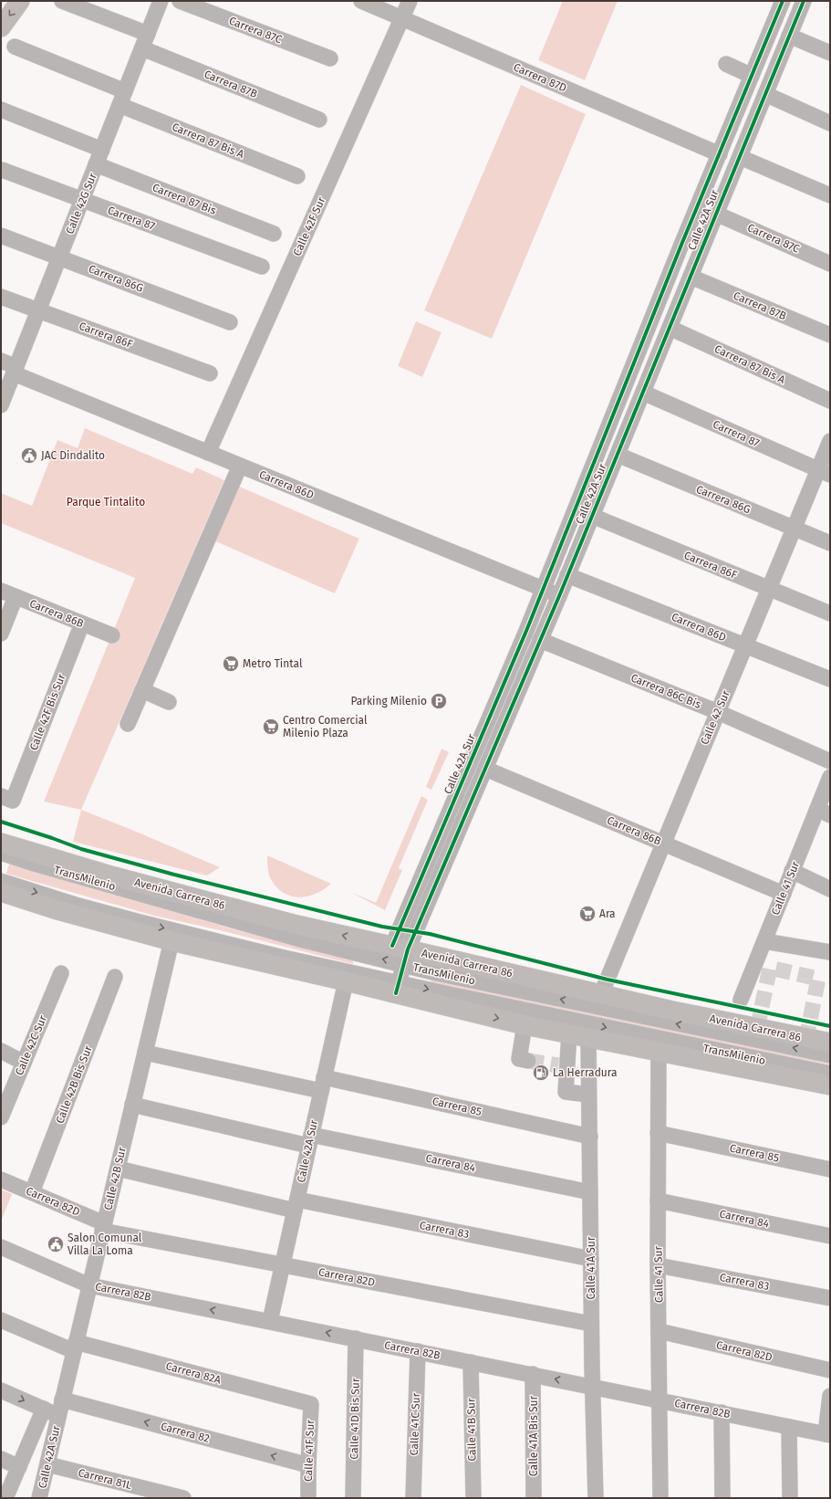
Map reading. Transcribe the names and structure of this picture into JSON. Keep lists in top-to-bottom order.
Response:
{
  "streets": {
    "main road": ["Avenida Carrera 86"],
    "street": [
      "Carrera 87C",
      "Carrera 87D",
      "Carrera 87B",
      "Carrera 87 Bis A",
      "Carrera 87 Bis",
      "Calle 42G Sur",
      "Carrera 87",
      "Calle 42A Sur",
      "Calle 42F Sur",
      "Carrera 86G",
      "Carrera 86F",
      "Carrera 86D",
      "Carrera 86B",
      "Carrera 86C Bis",
      "Calle 42F Bis Sur",
      "Calle 42 Sur",
      "TransMilenio",
      "Calle 41 Sur",
      "Calle 42C Sur",
      "Calle 42B Bis Sur",
      "Carrera 85",
      "Carrera 84",
      "Calle 42B Sur",
      "Carrera 82D",
      "Carrera 83",
      "Calle 41A Sur",
      "Carrera 82B",
      "Carrera 82A",
      "Calle 41D Bis Sur",
      "Calle 41C Sur",
      "Calle 41B Sur",
      "Carrera 82",
      "Calle 41A Bis Sur",
      "Calle 41F Sur",
      "Carrera 81L"
    ]
  },
  "crossings": [
    ["Carrera 87C", "Calle 42A Sur"],
    ["Carrera 87D", "Calle 42A Sur"],
    ["Carrera 87D", "Calle 42F Sur"],
    ["Carrera 87B", "Calle 42G Sur"],
    ["Carrera 87B", "Calle 42A Sur"],
    ["Carrera 87 Bis A", "Calle 42G Sur"],
    ["Carrera 87 Bis A", "Calle 42A Sur"],
    ["Carrera 87 Bis", "Calle 42G Sur"],
    ["Calle 42G Sur", "Carrera 87"],
    ["Calle 42G Sur", "Carrera 86G"],
    ["Calle 42G Sur", "Carrera 86F"],
    ["Calle 42G Sur", "Carrera 86D"],
    ["Carrera 87", "Calle 42A Sur"],
    ["Carrera 87", "Calle 42 Sur"],
    ["Calle 42A Sur", "Carrera 86G"],
    ["Calle 42A Sur", "Carrera 86F"],
    ["Calle 42A Sur", "Carrera 86D"],
    ["Calle 42A Sur", "Carrera 86B"],
    ["Calle 42A Sur", "Carrera 86C Bis"],
    ["Calle 42A Sur", "TransMilenio"],
    ["Calle 42A Sur", "Avenida Carrera 86"],
    ["Calle 42A Sur", "Carrera 85"],
    ["Calle 42A Sur", "Carrera 84"],
    ["Calle 42A Sur", "Calle 42B Sur"],
    ["Calle 42A Sur", "Carrera 82D"],
    ["Calle 42A Sur", "Carrera 83"],
    ["Calle 42A Sur", "Carrera 82B"],
    ["Calle 42A Sur", "Carrera 81L"],
    ["Calle 42F Sur", "Carrera 86D"],
    ["Carrera 86G", "Calle 42 Sur"],
    ["Carrera 86F", "Calle 42 Sur"],
    ["Carrera 86D", "Calle 42 Sur"],
    ["Carrera 86B", "Calle 42F Bis Sur"],
    ["Carrera 86B", "Calle 42 Sur"],
    ["Carrera 86B", "Calle 41 Sur"],
    ["Carrera 86C Bis", "Calle 42 Sur"],
    ["Calle 42 Sur", "Avenida Carrera 86"],
    ["TransMilenio", "Avenida Carrera 86"],
    ["Calle 41 Sur", "Carrera 85"],
    ["Calle 41 Sur", "Carrera 84"],
    ["Calle 41 Sur", "Carrera 82D"],
    ["Calle 41 Sur", "Carrera 83"],
    ["Calle 41 Sur", "Carrera 82B"],
    ["Calle 42B Bis Sur", "Carrera 82D"],
    ["Carrera 85", "Calle 42B Sur"],
    ["Carrera 85", "Calle 41A Sur"],
    ["Carrera 84", "Calle 42B Sur"],
    ["Carrera 84", "Calle 41A Sur"],
    ["Calle 42B Sur", "Carrera 82D"],
    ["Calle 42B Sur", "Carrera 83"],
    ["Calle 42B Sur", "Carrera 82B"],
    ["Calle 42B Sur", "Carrera 82A"],
    ["Calle 42B Sur", "Carrera 82"],
    ["Carrera 82D", "Calle 41A Sur"],
    ["Carrera 83", "Calle 41A Sur"],
    ["Calle 41A Sur", "Carrera 82B"],
    ["Carrera 82B", "Calle 41D Bis Sur"],
    ["Carrera 82B", "Calle 41C Sur"],
    ["Carrera 82B", "Calle 41B Sur"],
    ["Carrera 82B", "Calle 41A Bis Sur"],
    ["Carrera 82A", "Calle 41F Sur"],
    ["Carrera 82", "Calle 41F Sur"]
  ],
  "one_way": ["Carrera 82B", "Carrera 82"],
  "parks": ["Parque Tintalito"],
  "places": {
    "public building": ["JAC Dindalito", "Salon Comunal Villa La Loma"],
    "supermarket": ["Metro Tintal", "Centro Comercial Milenio Plaza", "Ara"],
    "parking": ["Parking Milenio"],
    "fuel station": ["La Herradura"]
  }
}
